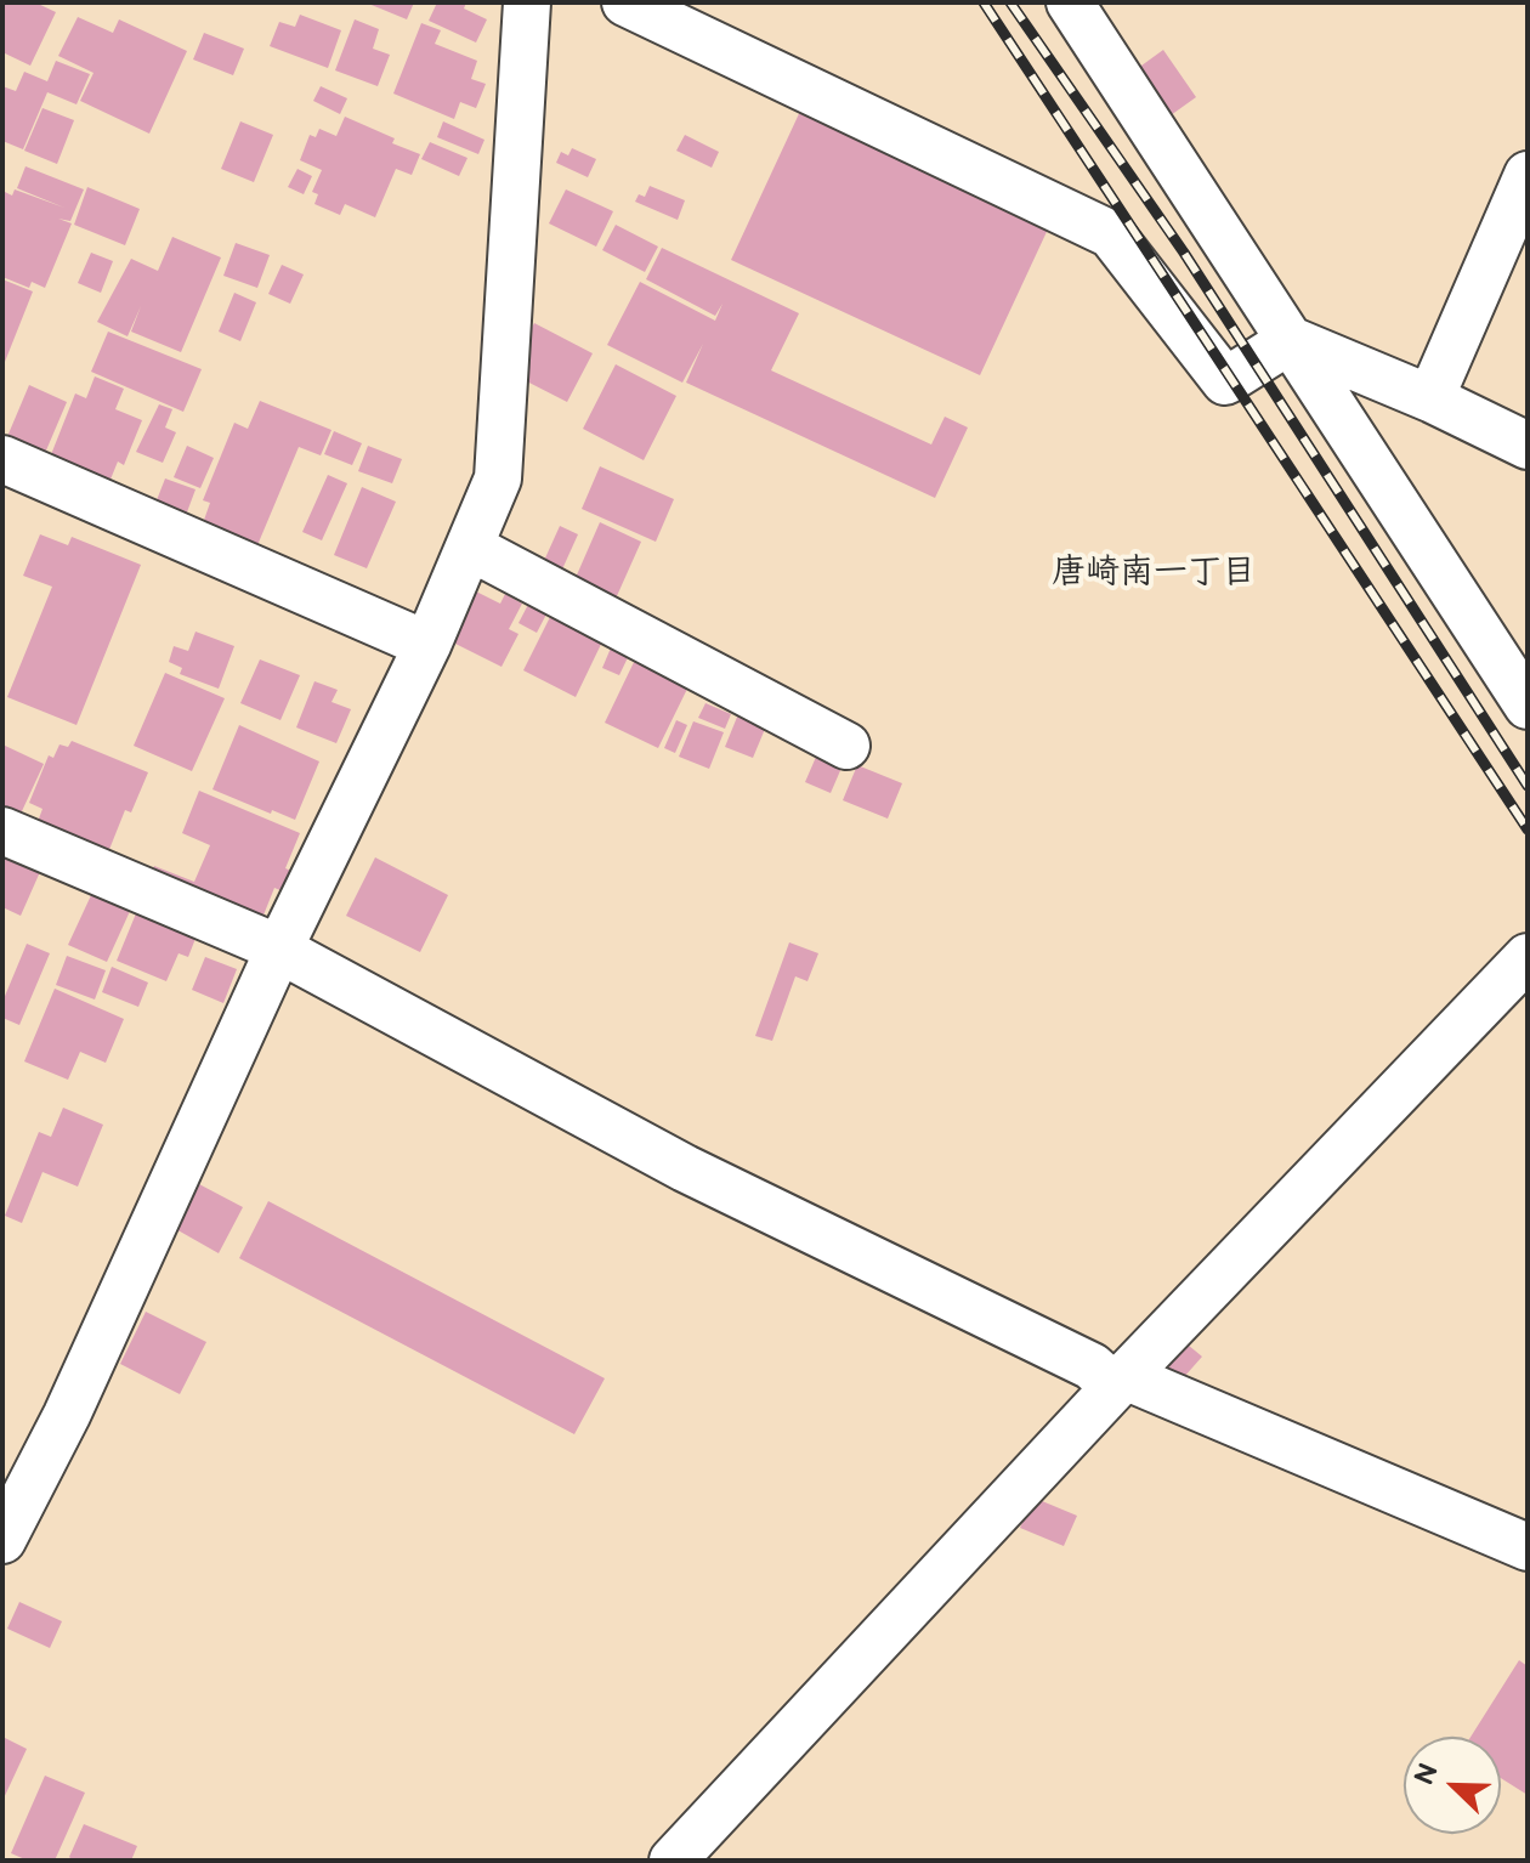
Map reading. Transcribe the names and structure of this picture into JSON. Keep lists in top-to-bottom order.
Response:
{
  "districts": ["唐崎南一丁目"],
  "north": "top left"
}
